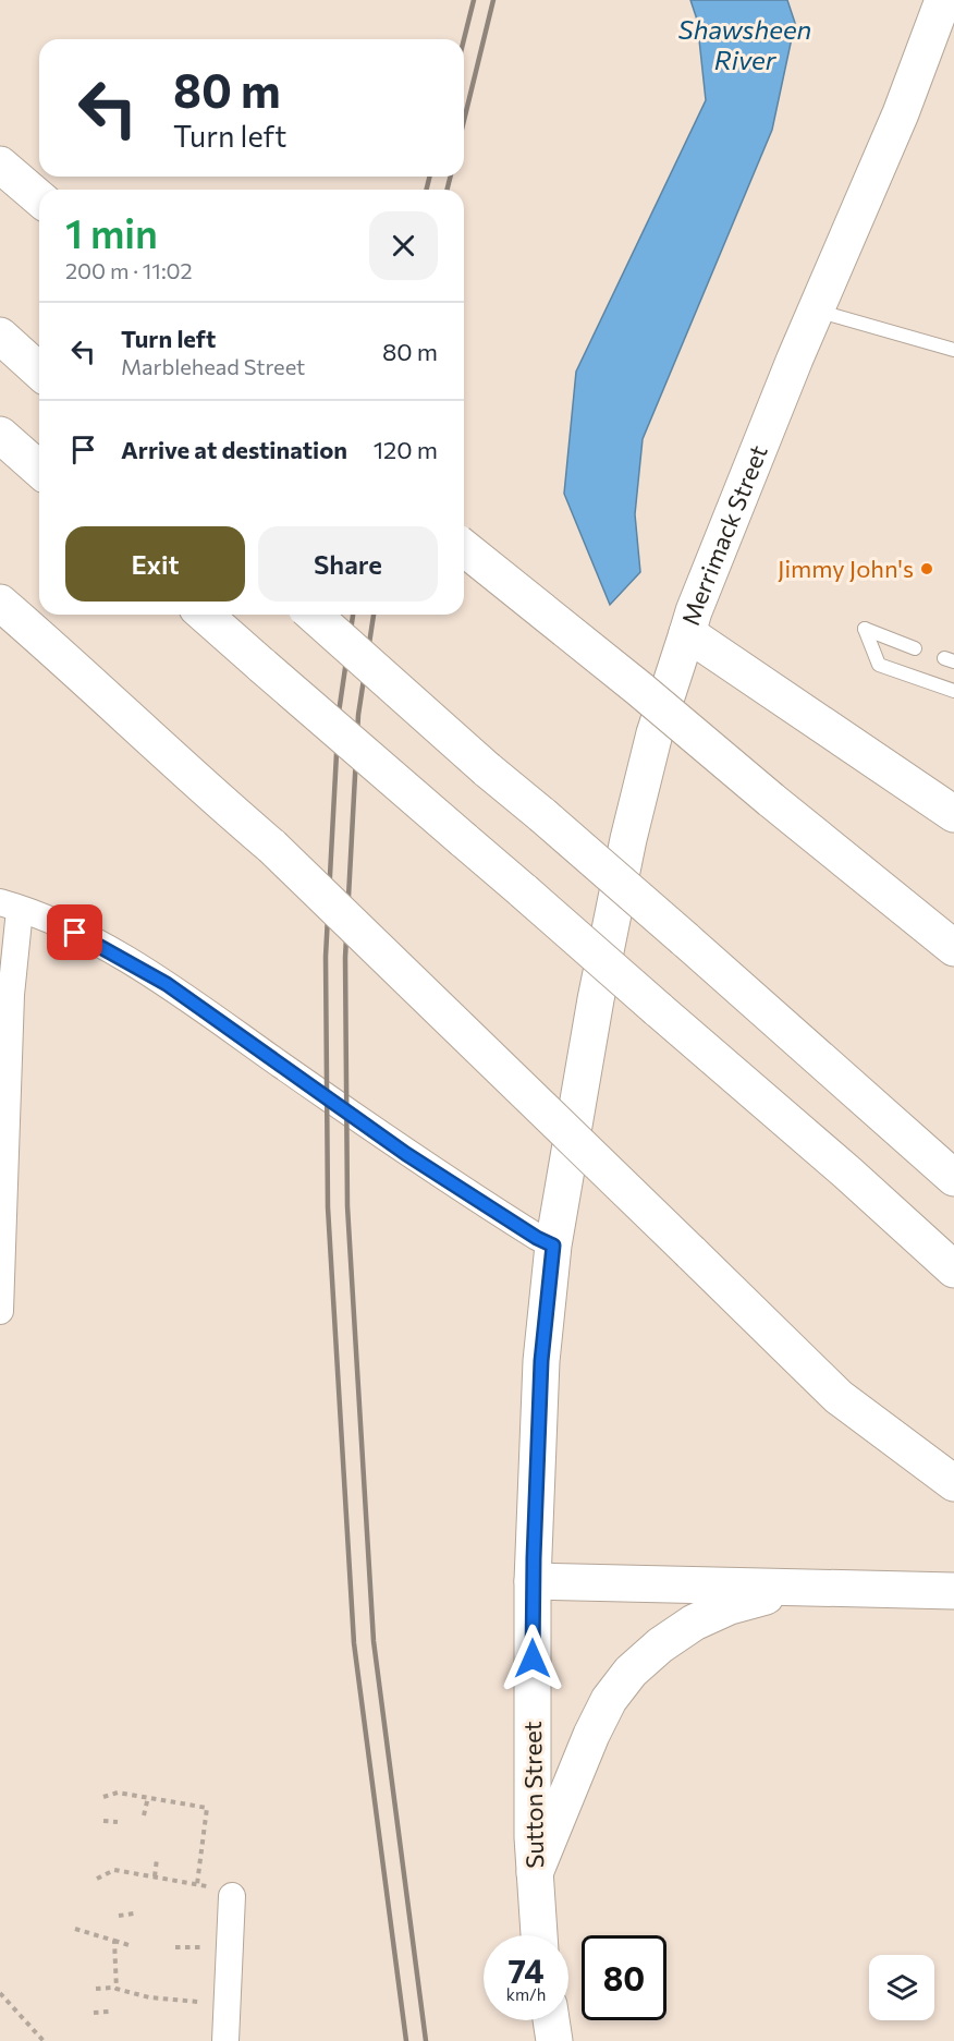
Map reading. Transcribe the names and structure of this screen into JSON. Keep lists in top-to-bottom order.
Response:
{
  "streets": {
    "main road": ["Merrimack Street", "Sutton Street"]
  },
  "crossings": [
    ["Merrimack Street", "Sutton Street"]
  ],
  "water": ["Shawsheen River"],
  "places": ["Jimmy John's"],
  "page": {
    "turn": ["80 m", "Turn left"],
    "heading": ["1 min", "200 m · 11:02"],
    "list": [
      {
        "name": "Turn left",
        "note": "Marblehead Street",
        "value": "80 m"
      },
      {
        "name": "Arrive at destination",
        "value": "120 m"
      }
    ],
    "buttons": ["Exit", "Share"],
    "speed": "74 km/h",
    "limit": "80"
  }
}
